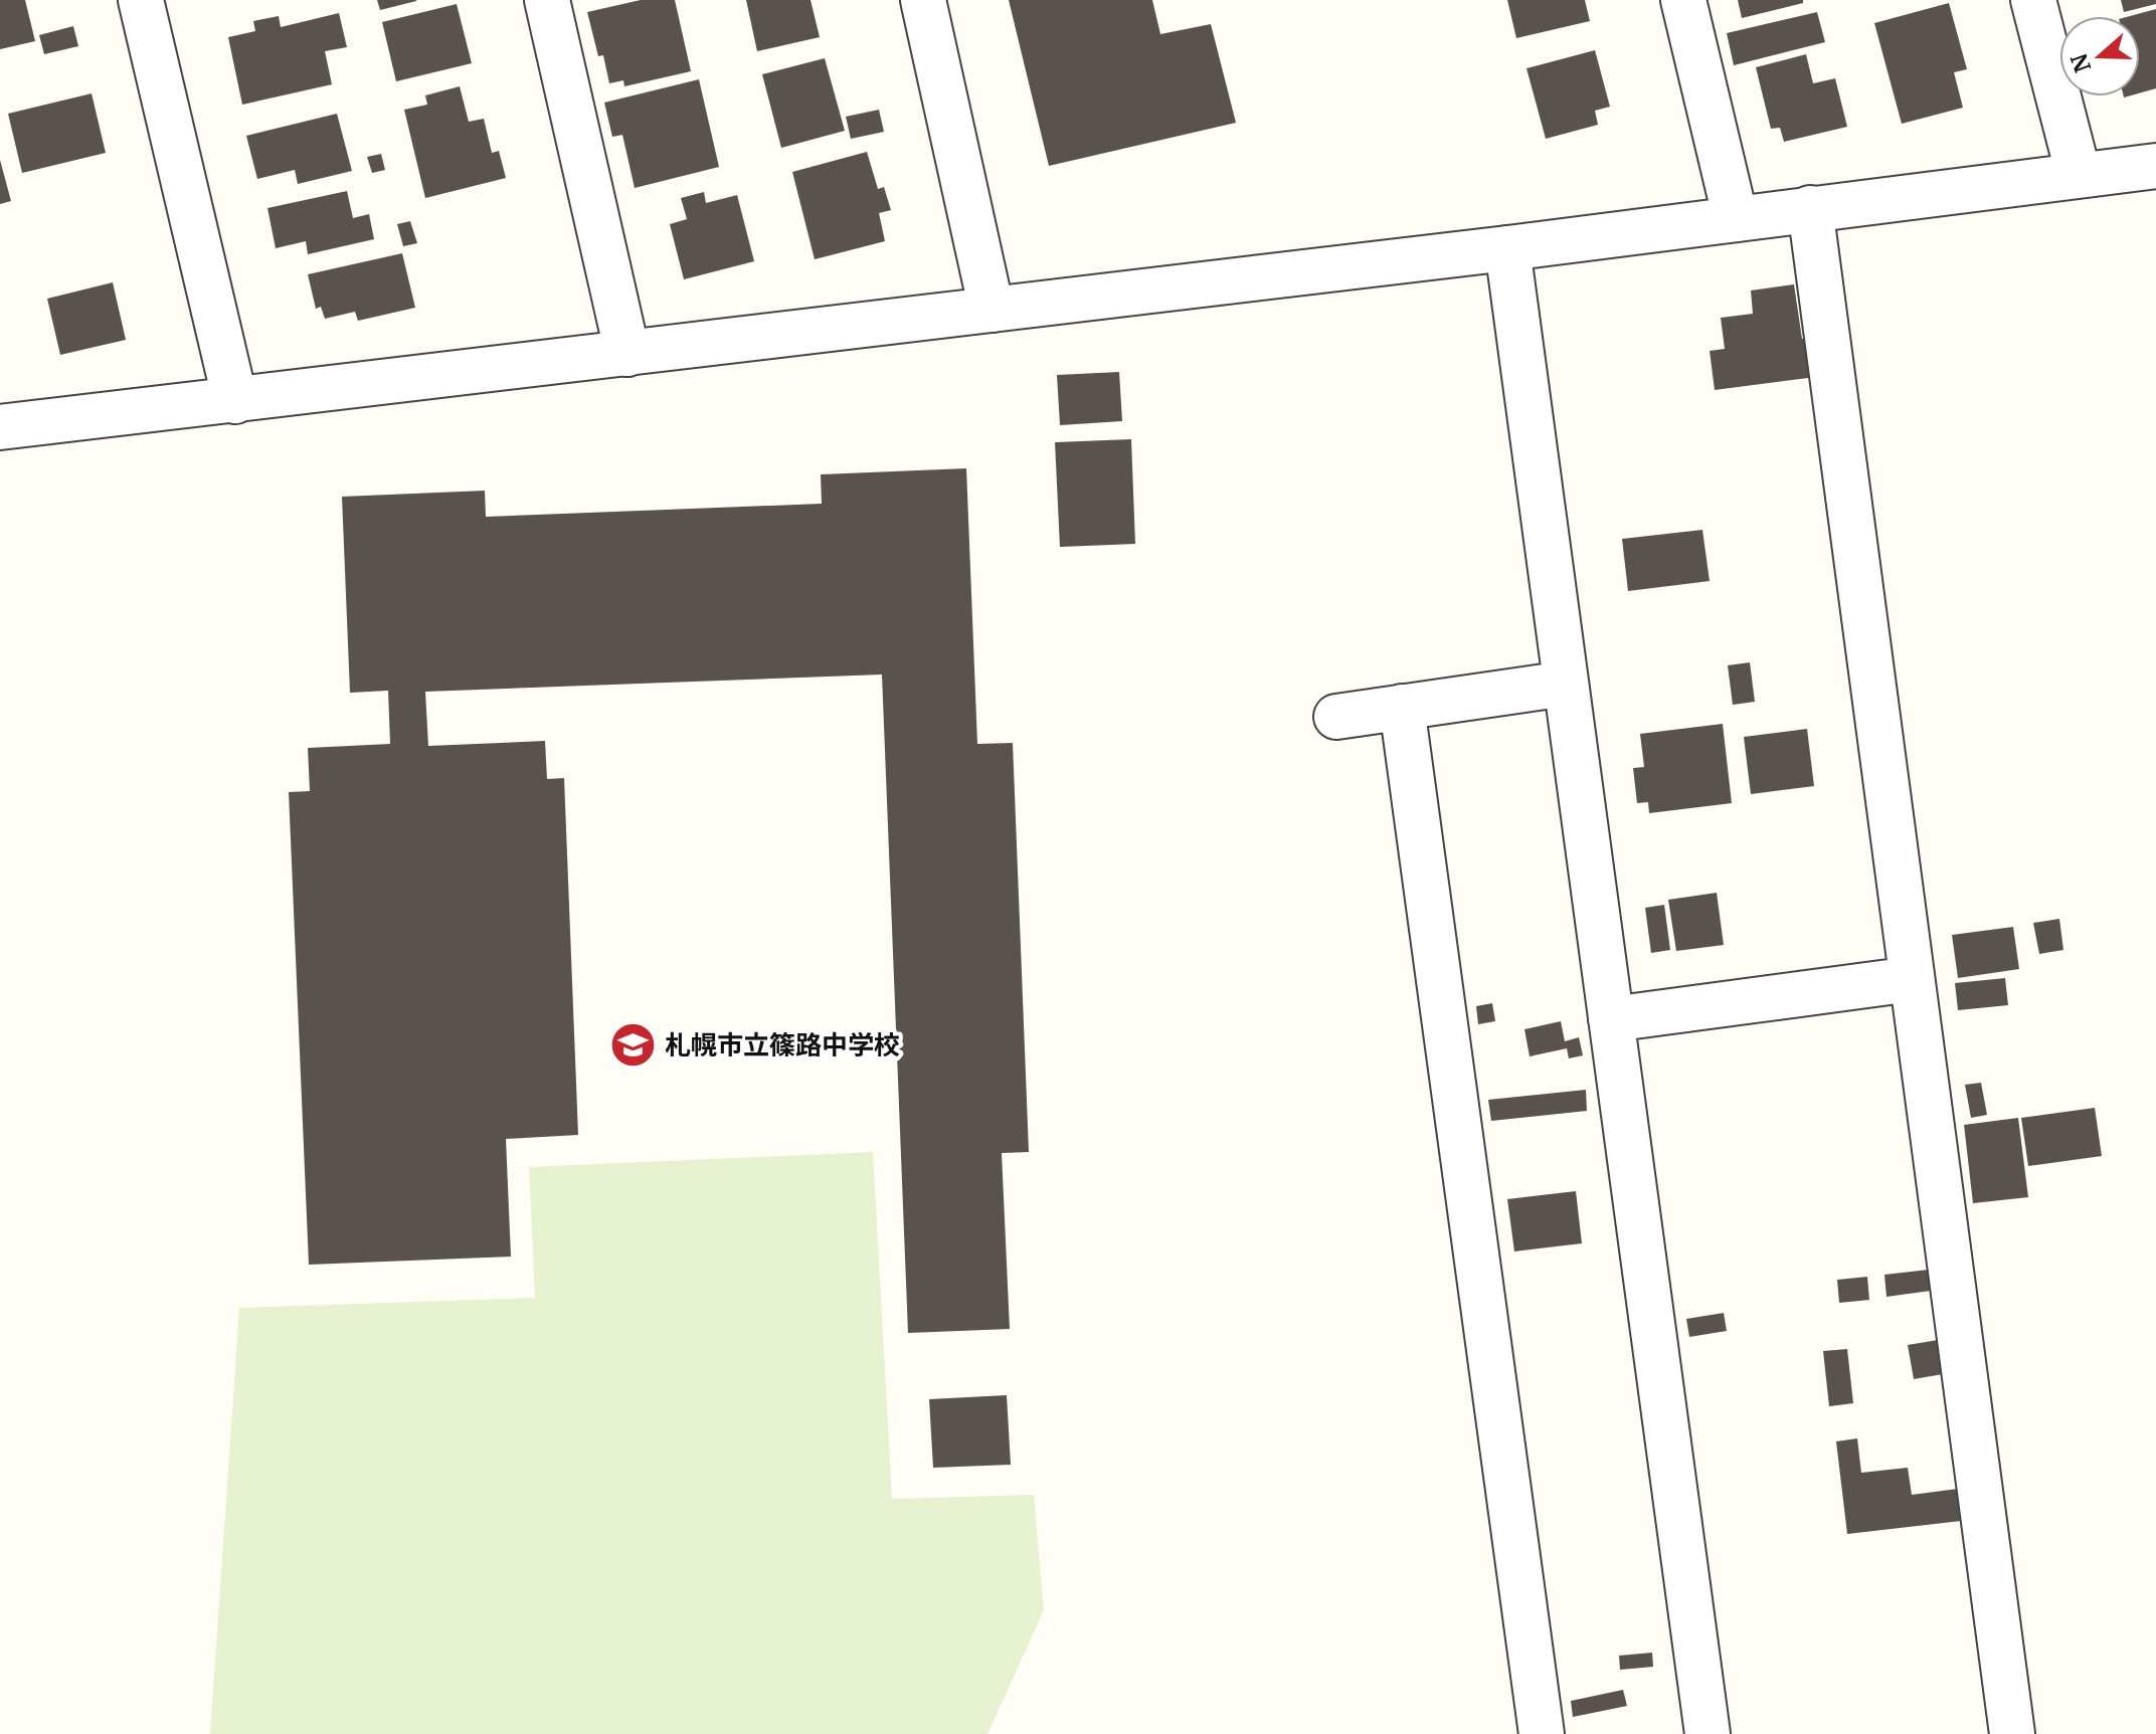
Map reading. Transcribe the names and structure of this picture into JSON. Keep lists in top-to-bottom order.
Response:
{
  "places": {
    "school or university": ["札幌市立篠路中学校"]
  },
  "north": "left"
}
